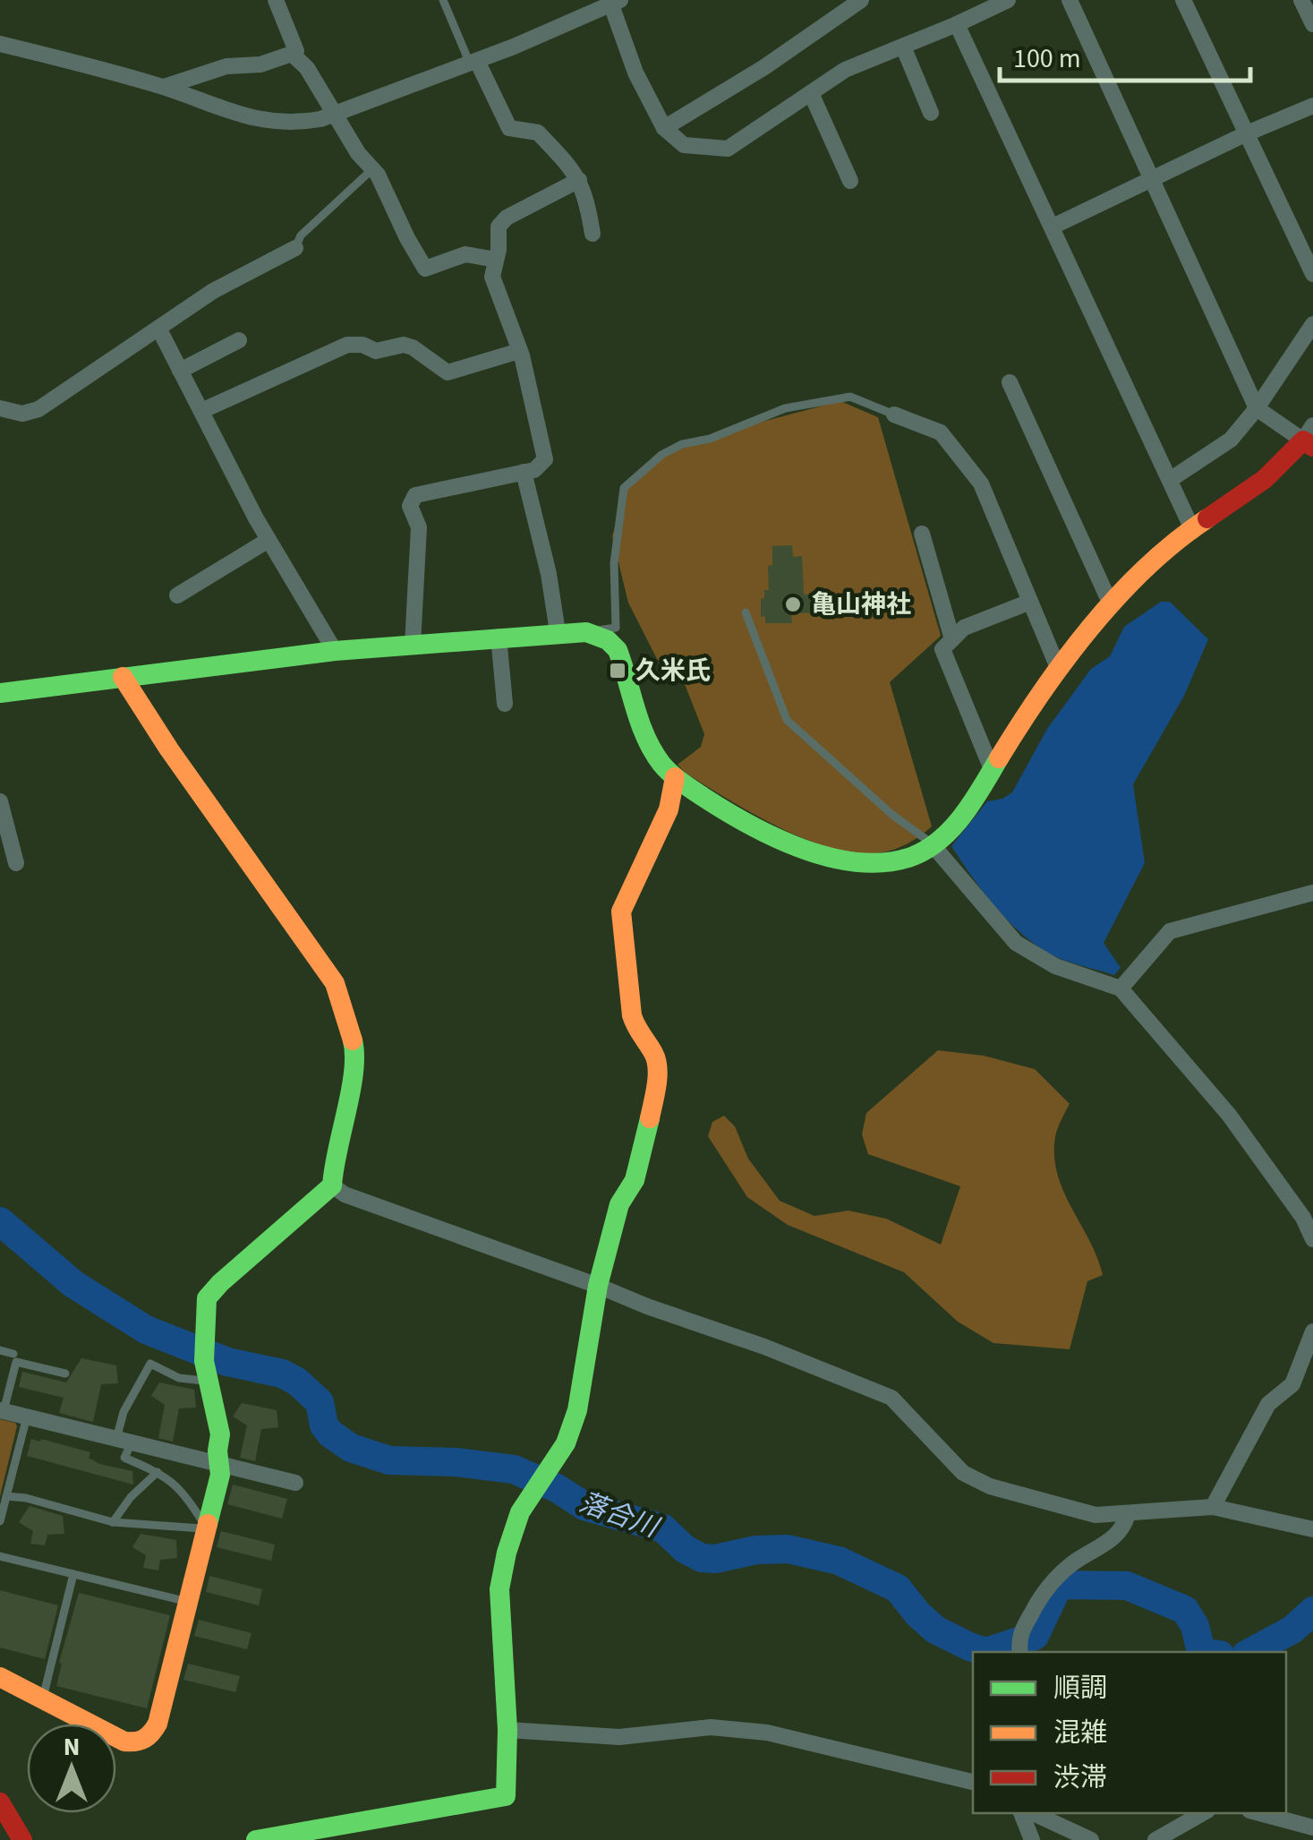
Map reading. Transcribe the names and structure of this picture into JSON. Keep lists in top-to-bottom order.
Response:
{
  "water": ["落合川"],
  "places": {
    "other": ["亀山神社"],
    "transit": ["久米氏"]
  },
  "legend": ["順調", "混雑", "渋滞"],
  "scale_bar": "100 m",
  "north": "top"
}
